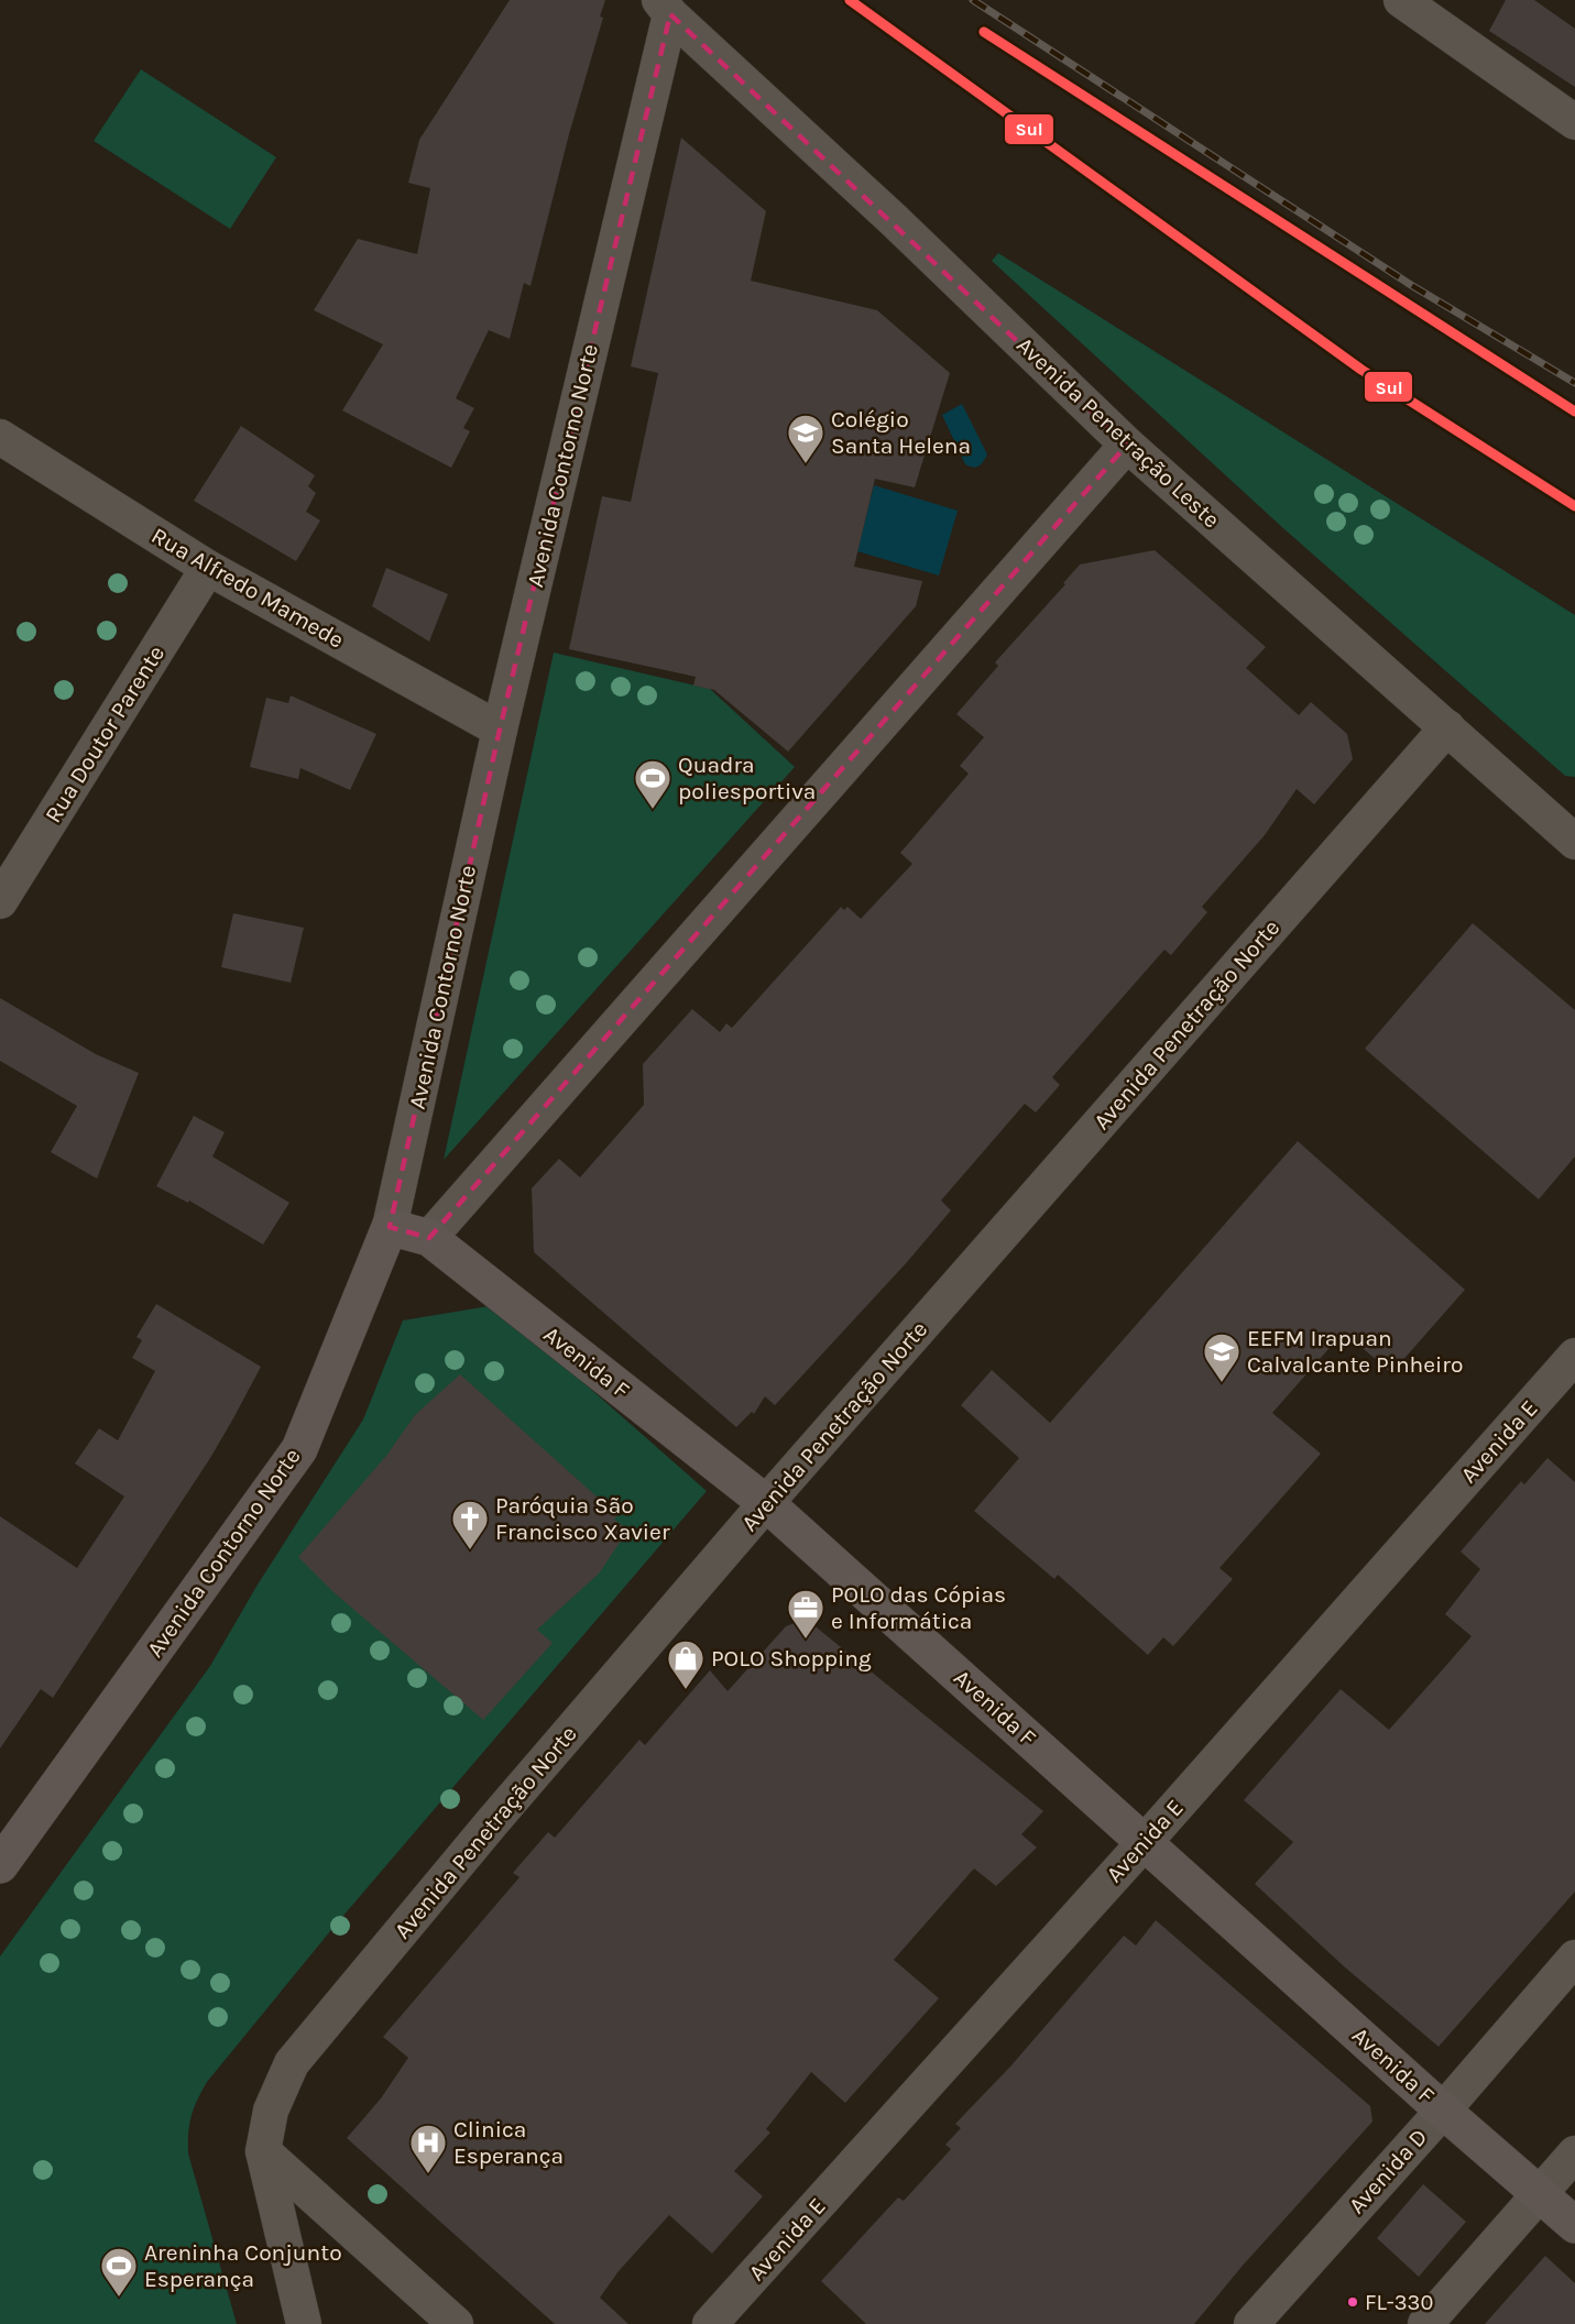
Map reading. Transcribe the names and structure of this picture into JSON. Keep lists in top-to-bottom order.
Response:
{
  "streets": {
    "street": [
      "Avenida Penetração Leste",
      "Avenida Contorno Norte",
      "Rua Alfredo Mamede",
      "Rua Doutor Parente",
      "Avenida Penetração Norte",
      "Avenida F",
      "Avenida E",
      "Avenida D"
    ]
  },
  "crossings": [
    ["Avenida Penetração Leste", "Avenida Contorno Norte"],
    ["Avenida Penetração Leste", "Avenida Penetração Norte"],
    ["Avenida Contorno Norte", "Rua Alfredo Mamede"],
    ["Avenida Contorno Norte", "Avenida F"],
    ["Rua Alfredo Mamede", "Rua Doutor Parente"],
    ["Avenida Penetração Norte", "Avenida F"],
    ["Avenida F", "Avenida E"],
    ["Avenida F", "Avenida D"]
  ],
  "places": {
    "school or university": ["Colégio Santa Helena", "EEFM Irapuan Calvalcante Pinheiro"],
    "sports": ["Quadra poliesportiva", "Areninha Conjunto Esperança"],
    "church": ["Paróquia São Francisco Xavier"],
    "office": ["POLO das Cópias e Informática"],
    "shop": ["POLO Shopping"],
    "hospital": ["Clinica Esperança"],
    "other": ["FL-330"]
  },
  "lines": ["transit line Sul"]
}
